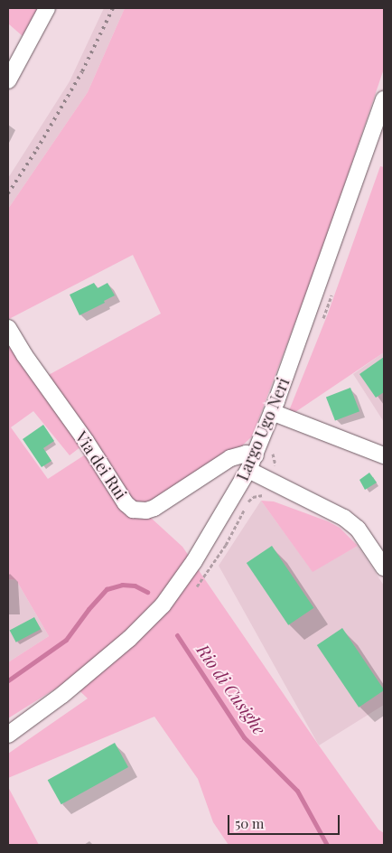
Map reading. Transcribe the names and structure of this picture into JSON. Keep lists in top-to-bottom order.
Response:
{
  "streets": {
    "street": ["Largo Ugo Neri", "Via dei Rui"]
  },
  "crossings": [
    ["Largo Ugo Neri", "Via dei Rui"]
  ],
  "water": ["Rio di Cusighe"],
  "scale_bar": "50 m"
}
